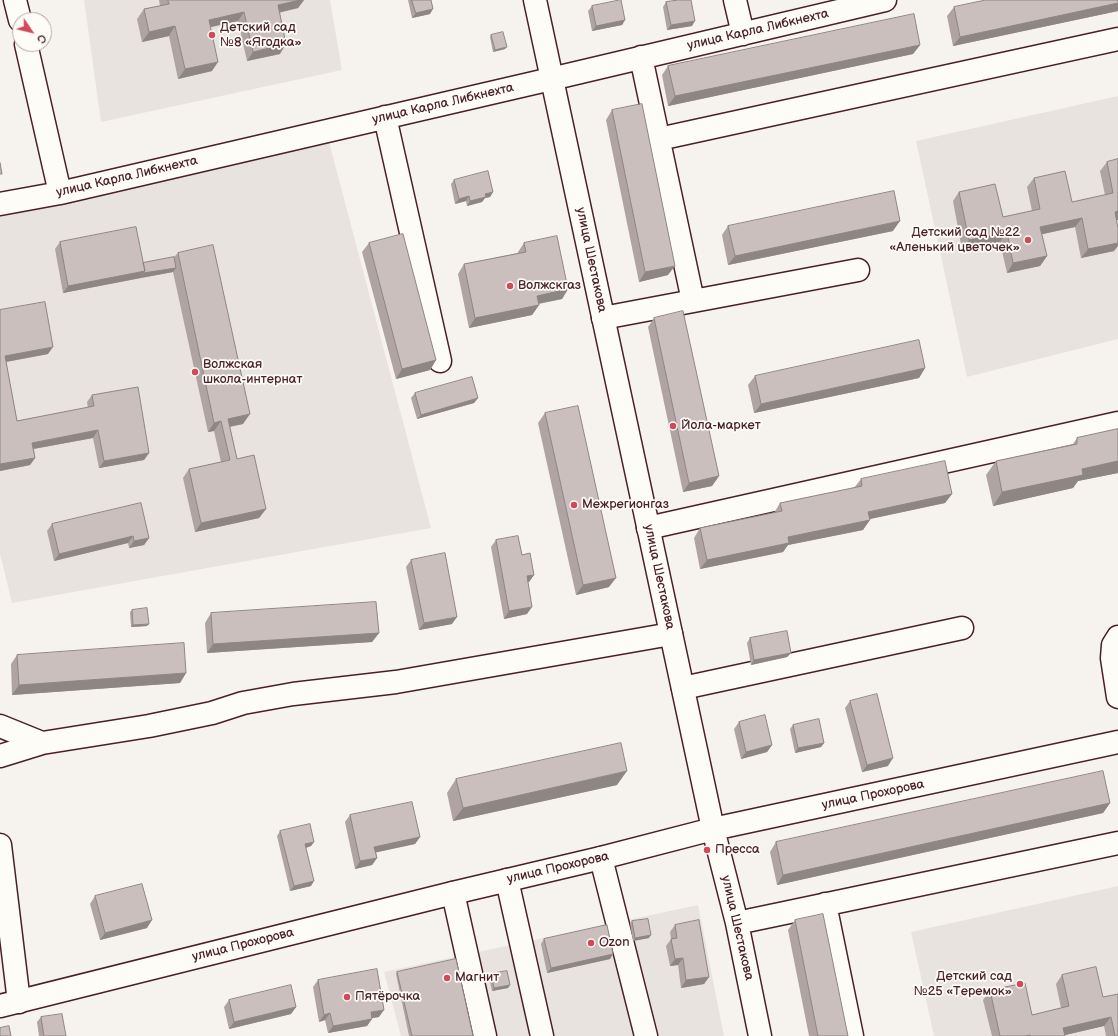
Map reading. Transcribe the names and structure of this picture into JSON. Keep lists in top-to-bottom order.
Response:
{
  "streets": {
    "street": ["улица Карла Либкнехта", "улица Шестакова", "улица Прохорова"]
  },
  "crossings": [
    ["улица Карла Либкнехта", "улица Шестакова"],
    ["улица Шестакова", "улица Прохорова"]
  ],
  "places": [
    "Детский сад №8 «Ягодка»",
    "Детский сад №22 «Аленький цветочек»",
    "Волжскгаз",
    "Волжская школа-интернат",
    "Йола-маркет",
    "Межрегионгаз",
    "Пресса",
    "Ozon",
    "Магнит",
    "Детский сад №25 «Теремок»",
    "Пятёрочка"
  ],
  "north": "bottom right"
}
